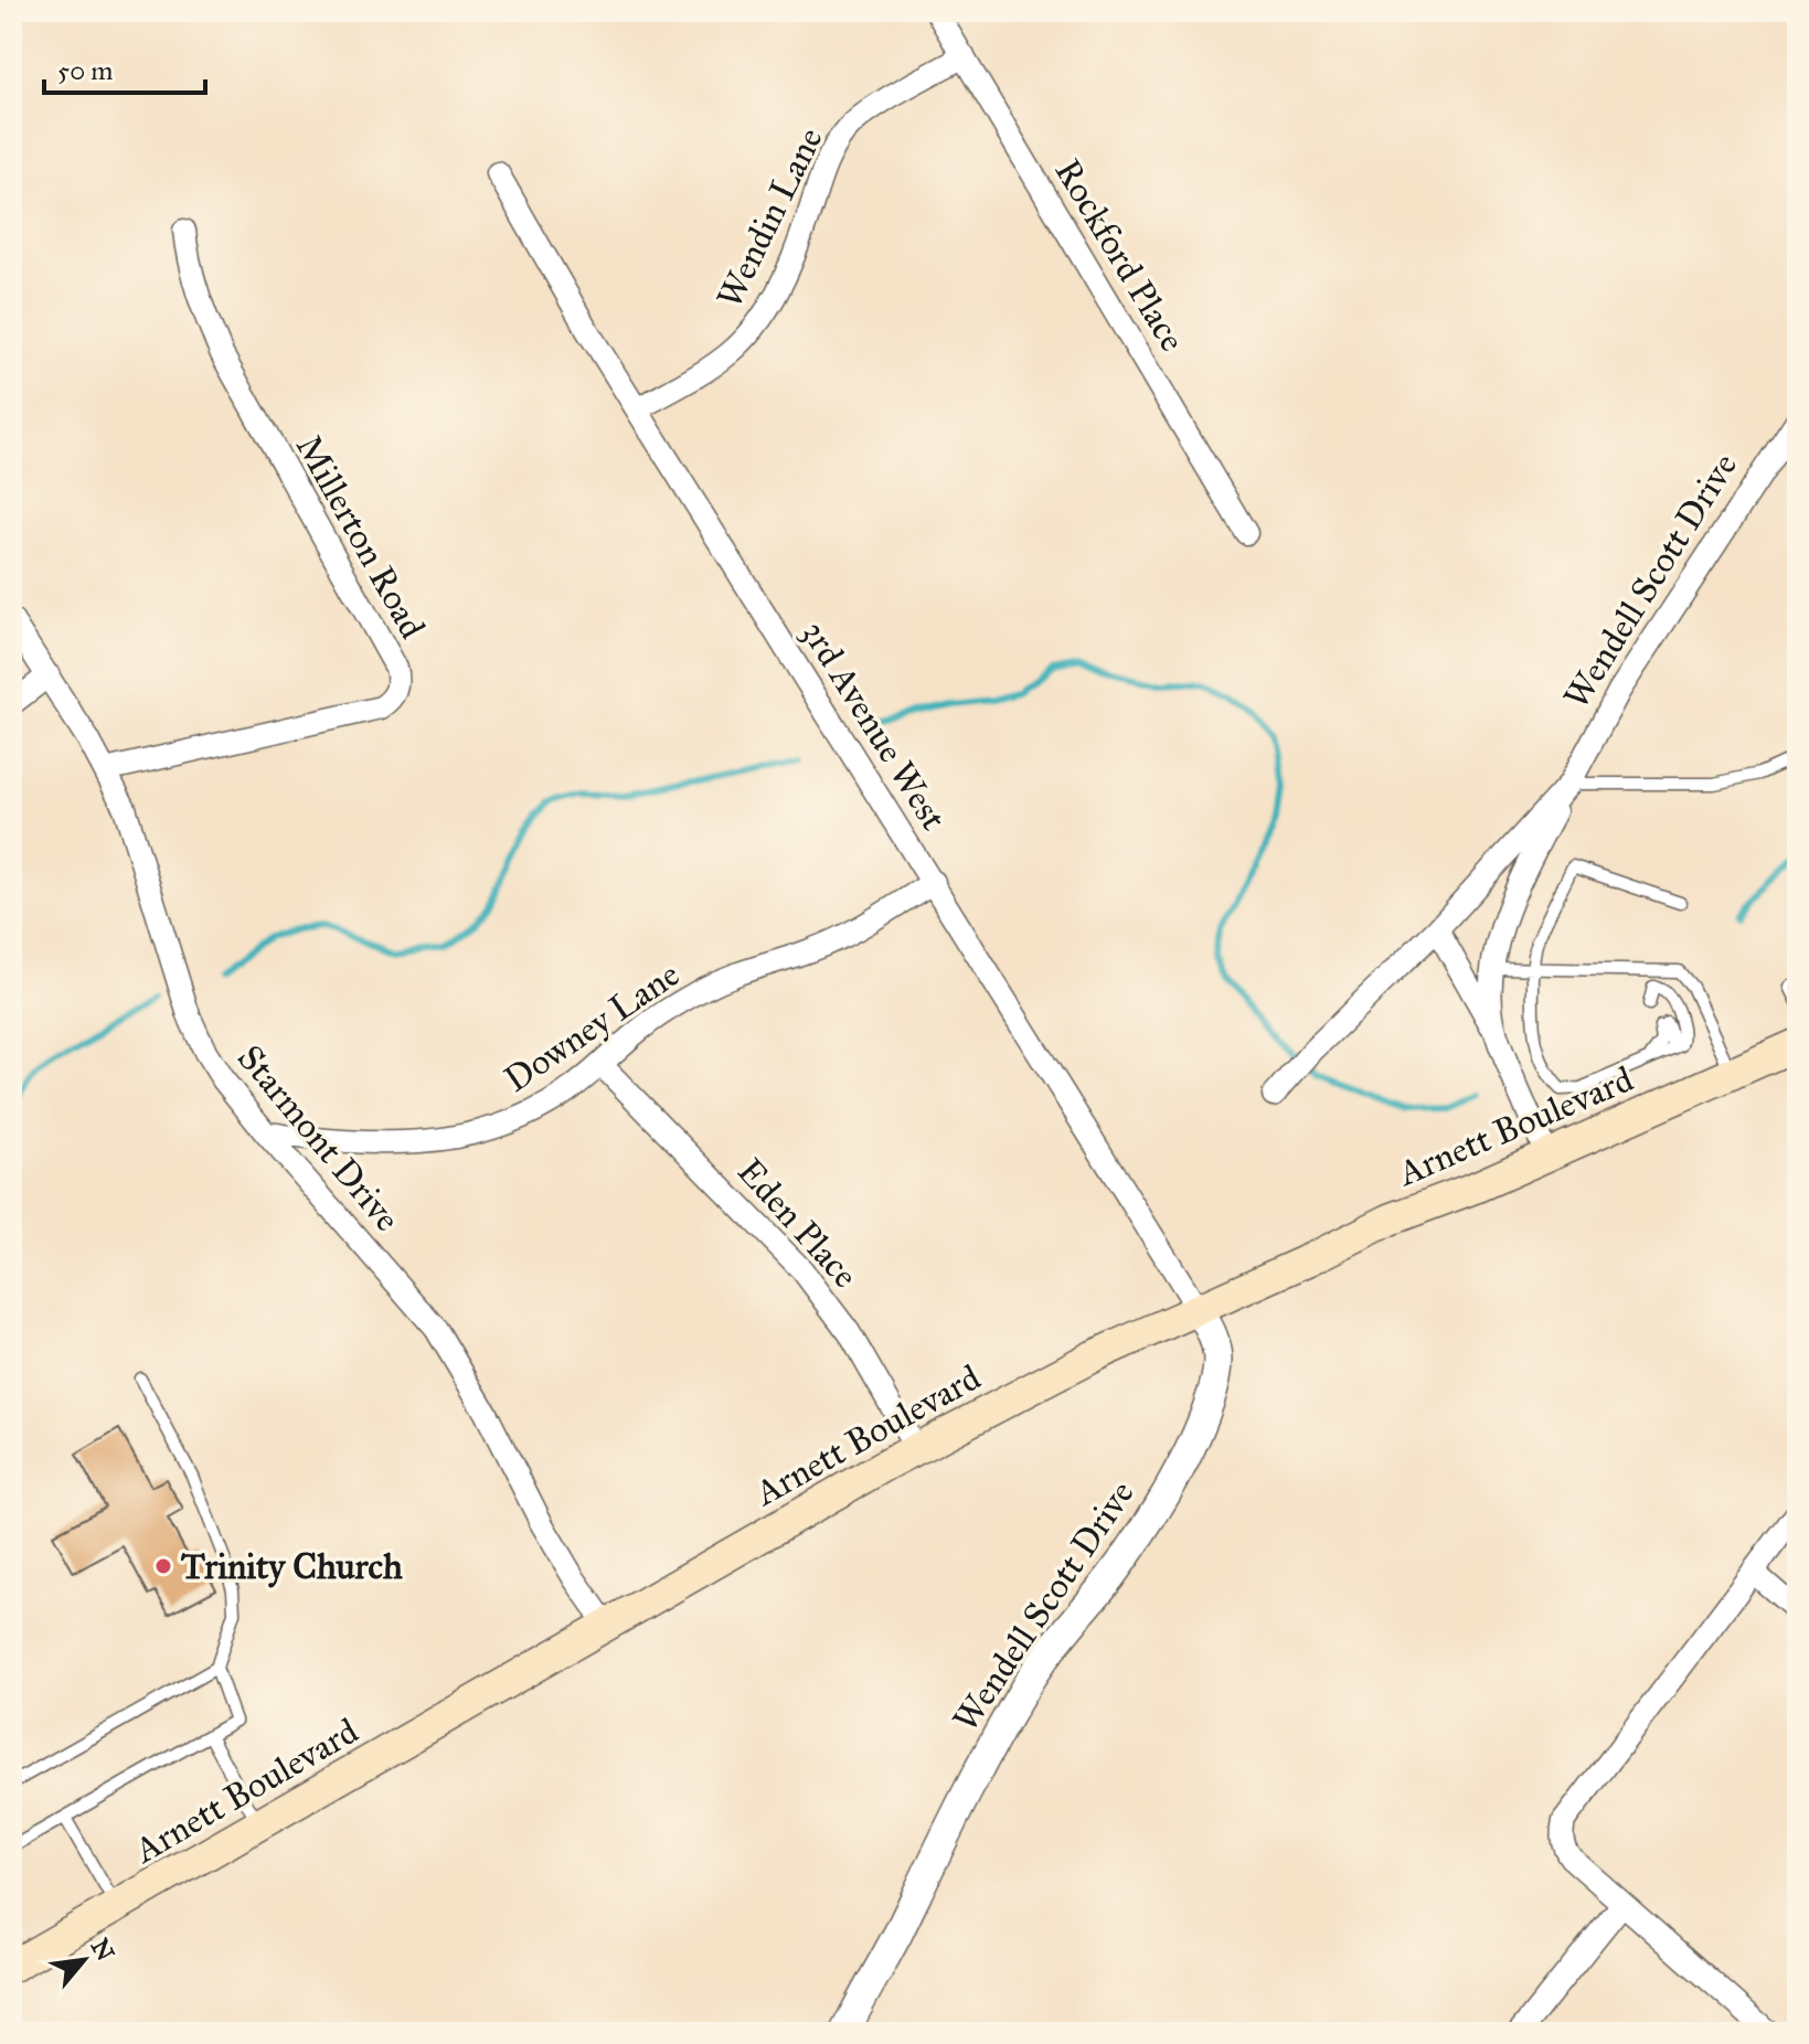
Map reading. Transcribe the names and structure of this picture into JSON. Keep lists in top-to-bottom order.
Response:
{
  "streets": {
    "main road": ["Arnett Boulevard"],
    "street": [
      "Wendin Lane",
      "Rockford Place",
      "Millerton Road",
      "Wendell Scott Drive",
      "3rd Avenue West",
      "Downey Lane",
      "Starmont Drive",
      "Eden Place"
    ]
  },
  "crossings": [
    ["Wendin Lane", "Rockford Place"],
    ["Wendin Lane", "3rd Avenue West"],
    ["Millerton Road", "Starmont Drive"],
    ["Wendell Scott Drive", "3rd Avenue West"],
    ["Wendell Scott Drive", "Arnett Boulevard"],
    ["3rd Avenue West", "Downey Lane"],
    ["3rd Avenue West", "Arnett Boulevard"],
    ["Downey Lane", "Starmont Drive"],
    ["Downey Lane", "Eden Place"],
    ["Arnett Boulevard", "Starmont Drive"],
    ["Arnett Boulevard", "Eden Place"]
  ],
  "places": ["Trinity Church"],
  "scale_bar": "50 m",
  "north": "top right"
}
